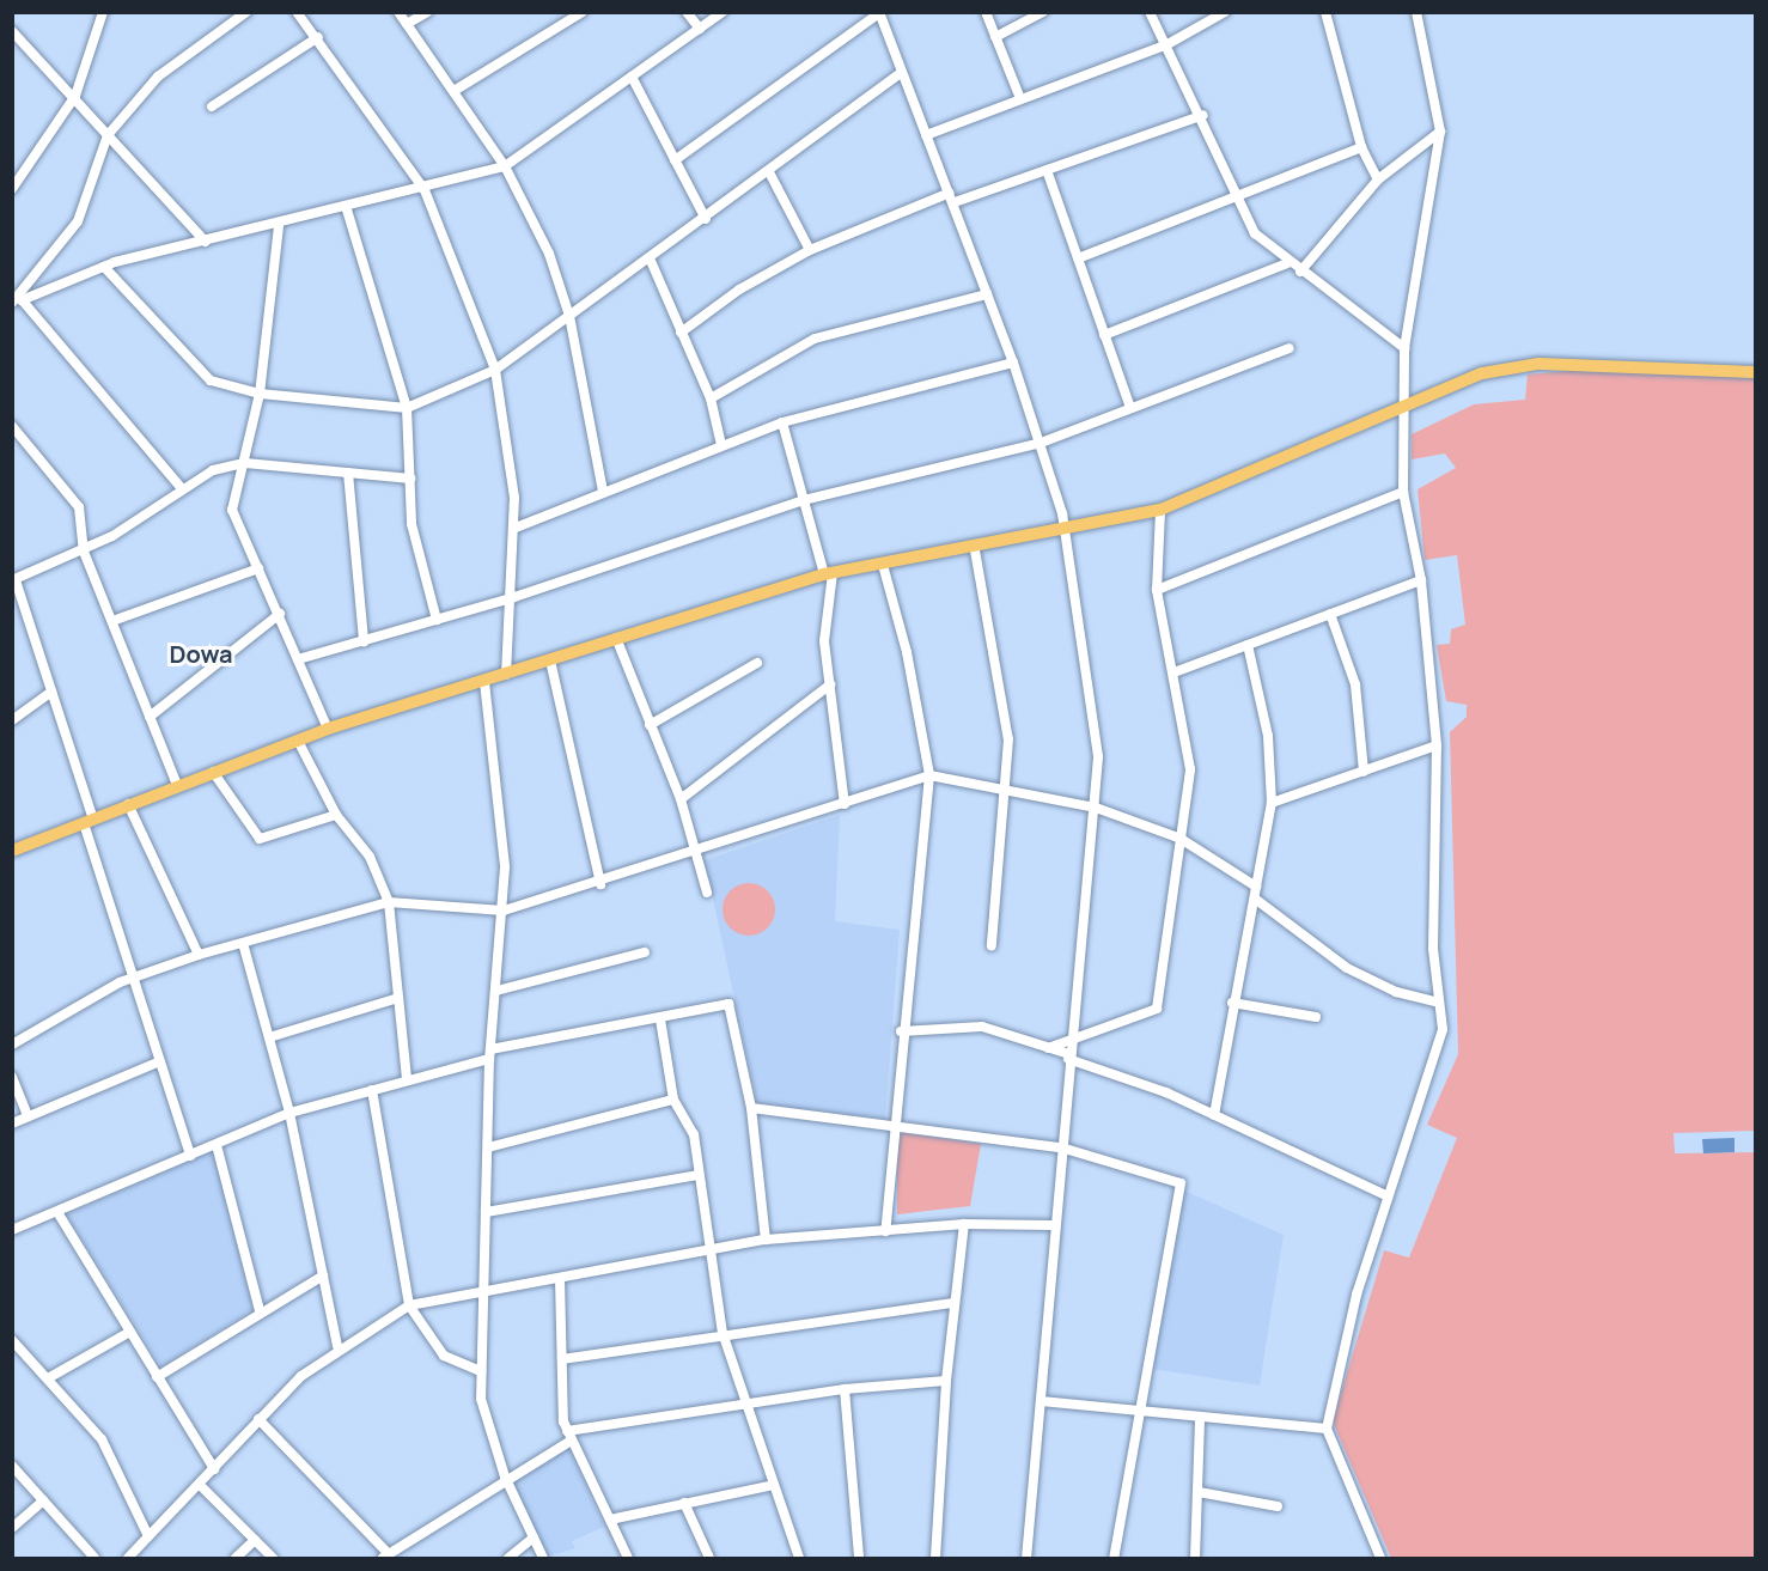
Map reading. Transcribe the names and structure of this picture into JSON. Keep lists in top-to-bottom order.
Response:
{
  "districts": ["Dowa"]
}
